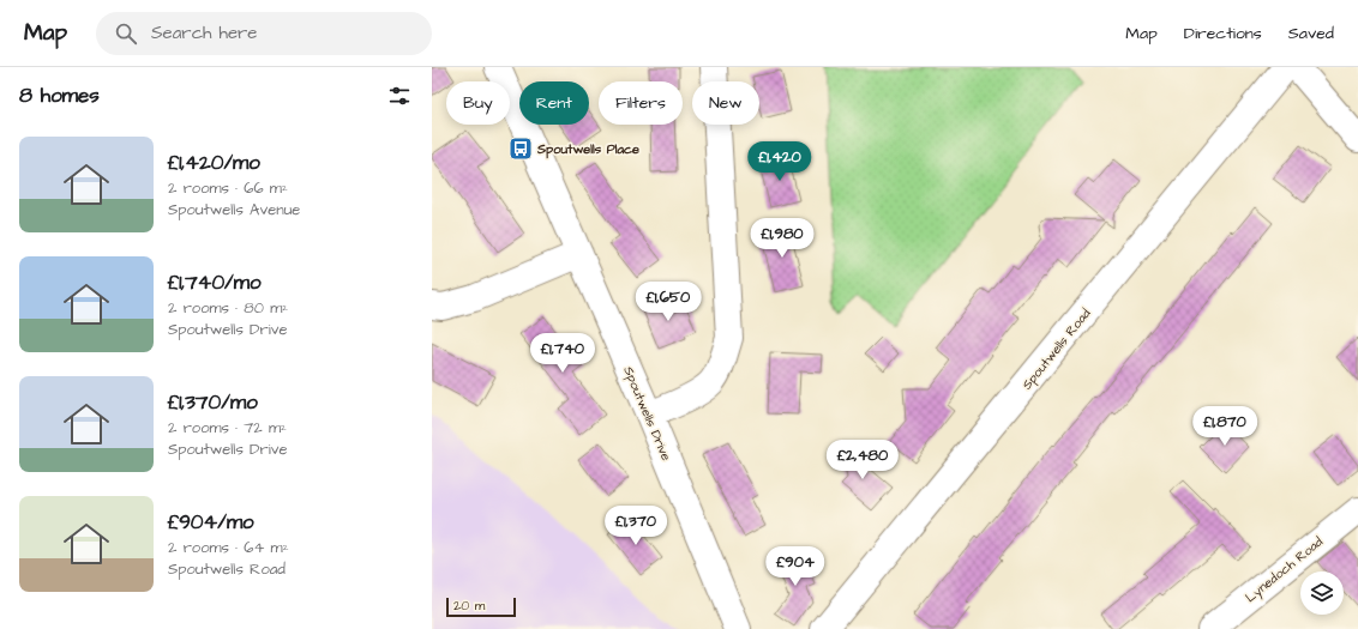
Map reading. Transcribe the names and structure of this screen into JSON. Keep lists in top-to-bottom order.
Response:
{
  "streets": {
    "street": ["Spoutwells Road", "Spoutwells Drive", "Lynedoch Road"]
  },
  "places": {
    "bus stop": ["Spoutwells Place"]
  },
  "scale_bar": "20 m",
  "page": {
    "header": "Map",
    "search": "Search here",
    "nav": ["Map", "Directions", "Saved"],
    "heading": "8 homes",
    "chip": [
      "Buy",
      "Rent",
      "Filters",
      "New"
    ],
    "list": [
      {
        "name": "£1,420/mo",
        "note": "2 rooms · 66 m² · Spoutwells Avenue"
      },
      {
        "name": "£1,740/mo",
        "note": "2 rooms · 80 m² · Spoutwells Drive"
      },
      {
        "name": "£1,370/mo",
        "note": "2 rooms · 72 m² · Spoutwells Drive"
      },
      {
        "name": "£904/mo",
        "note": "2 rooms · 64 m² · Spoutwells Road"
      }
    ],
    "price": [
      "£1,420",
      "£1,980",
      "£1,650",
      "£1,740",
      "£1,870",
      "£2,480",
      "£1,370",
      "£904"
    ],
    "scale": "20 m"
  }
}
